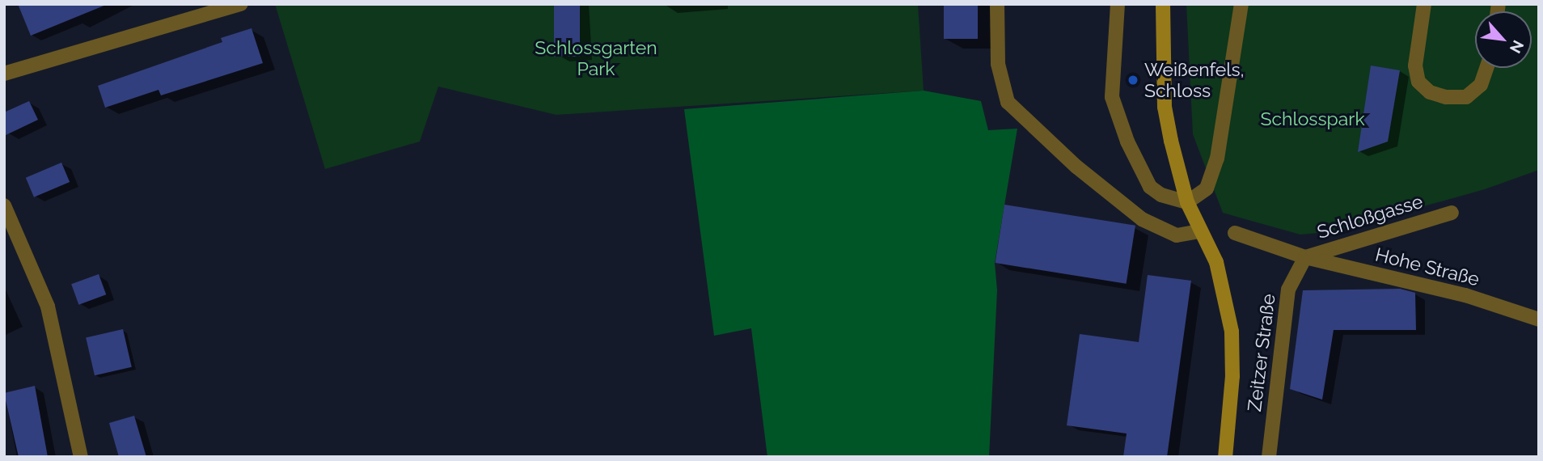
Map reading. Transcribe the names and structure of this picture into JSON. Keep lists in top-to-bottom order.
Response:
{
  "streets": {
    "main road": ["Zeitzer Straße"],
    "street": ["Schloßgasse", "Hohe Straße"]
  },
  "crossings": [
    ["Schloßgasse", "Hohe Straße"],
    ["Schloßgasse", "Zeitzer Straße"],
    ["Hohe Straße", "Zeitzer Straße"]
  ],
  "parks": ["Schlossgarten Park", "Schlosspark"],
  "places": ["Weißenfels, Schloss"],
  "north": "bottom right"
}
